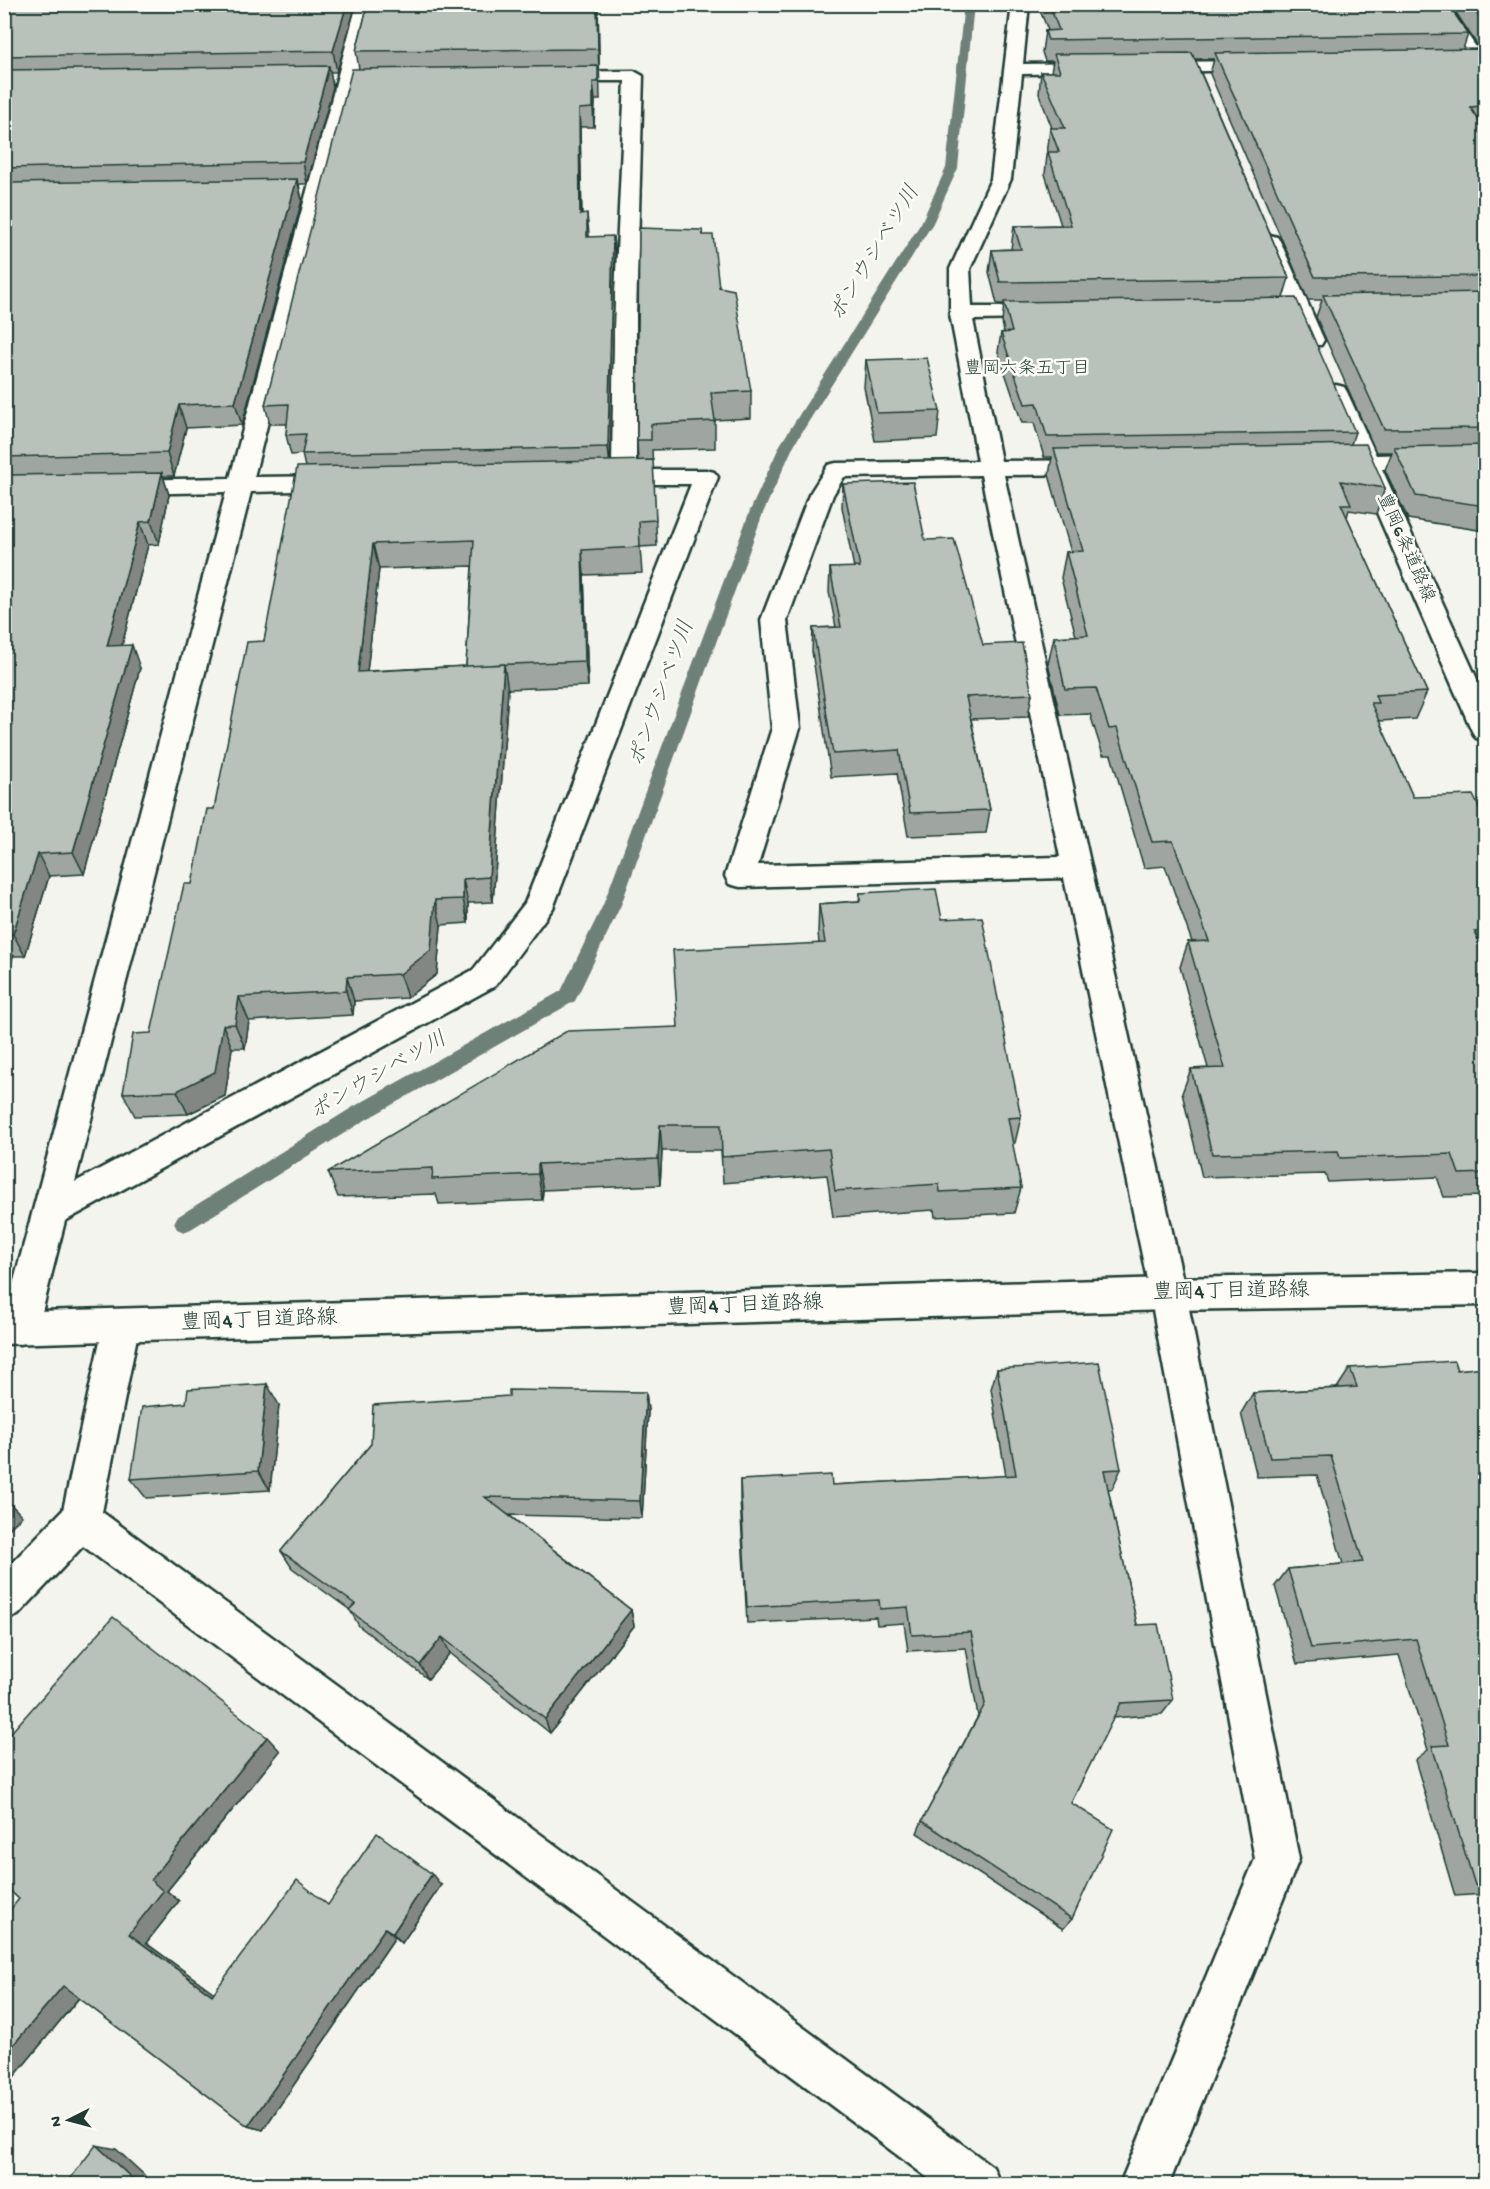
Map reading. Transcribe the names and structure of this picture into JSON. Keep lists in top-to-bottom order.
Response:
{
  "streets": {
    "street": ["豊岡6条道路線", "豊岡4丁目道路線"]
  },
  "districts": ["豊岡六条五丁目"],
  "water": ["ポンウシベツ川"],
  "north": "left"
}
